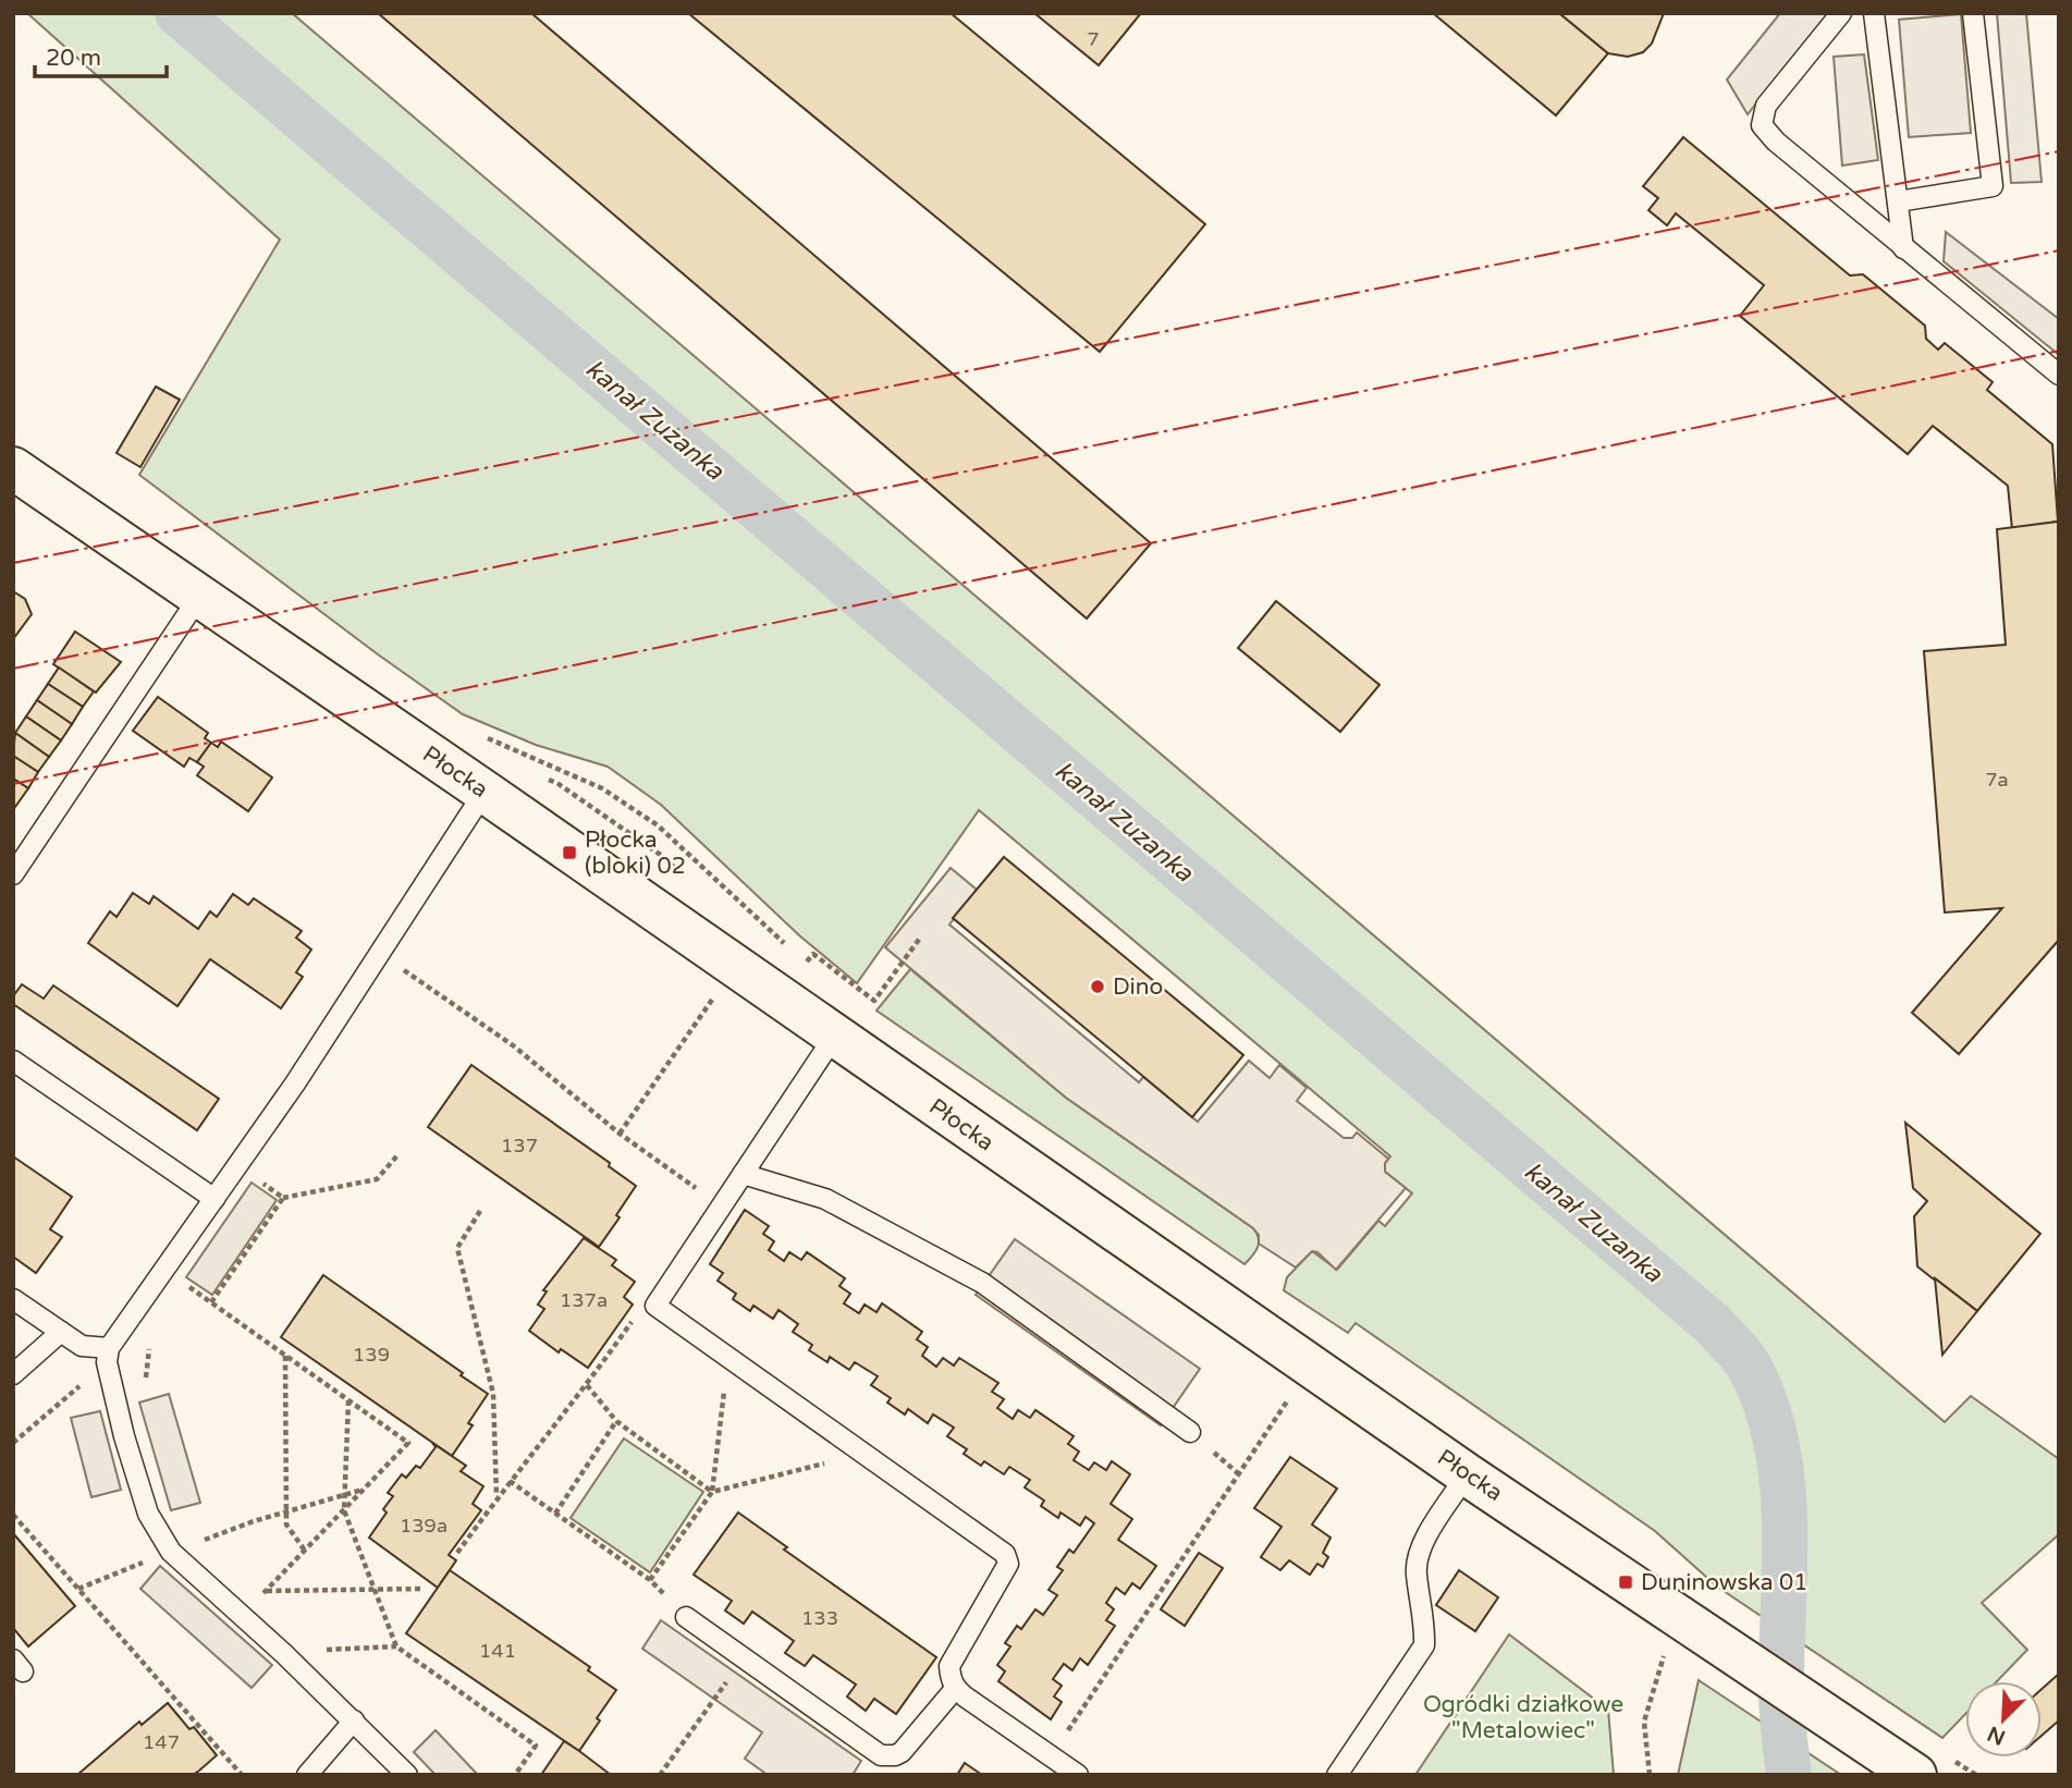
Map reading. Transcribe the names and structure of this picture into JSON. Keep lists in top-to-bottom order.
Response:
{
  "streets": {
    "street": ["Płocka"]
  },
  "water": ["kanał Zuzanka"],
  "parks": ["Ogródki działkowe \"Metalowiec\""],
  "places": {
    "transit": ["Płocka (bloki) 02", "Duninowska 01"],
    "other": ["Dino"]
  },
  "house_numbers": [
    "7",
    "7a",
    "137",
    "137a",
    "139",
    "139a",
    "133",
    "141",
    "147"
  ],
  "scale_bar": "20 m",
  "north": "bottom left"
}
